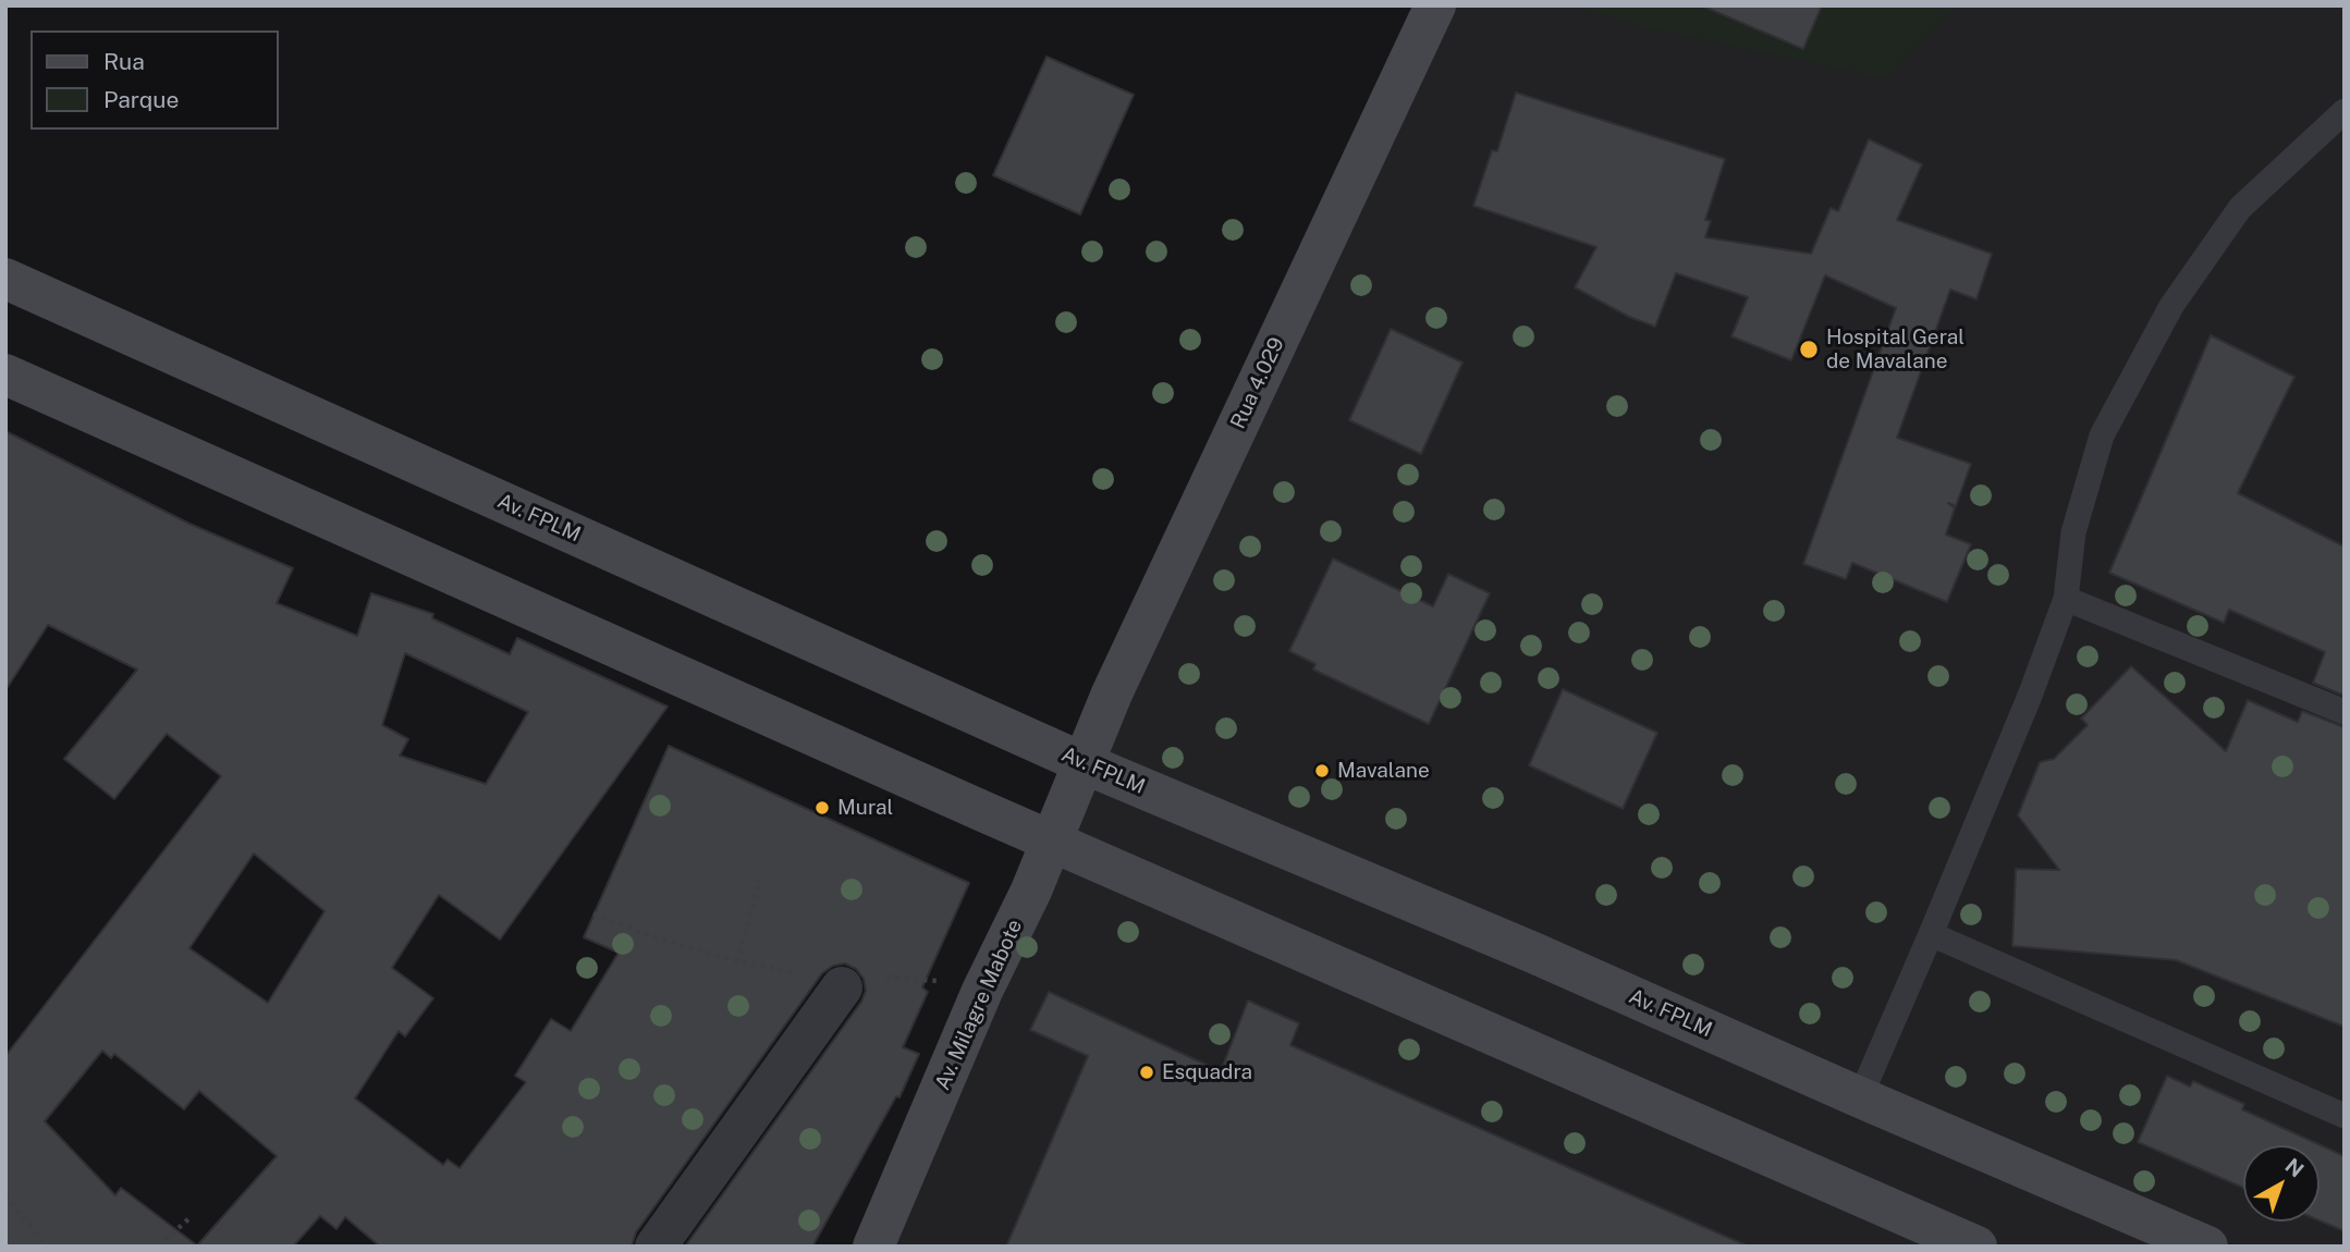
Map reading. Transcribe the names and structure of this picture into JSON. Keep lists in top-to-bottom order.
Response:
{
  "streets": {
    "main road": ["Rua 4.029", "Av. FPLM", "Av. Milagre Mabote"]
  },
  "crossings": [
    ["Rua 4.029", "Av. FPLM"],
    ["Rua 4.029", "Av. Milagre Mabote"],
    ["Av. FPLM", "Av. Milagre Mabote"]
  ],
  "places": [
    "Hospital Geral de Mavalane",
    "Mavalane",
    "Mural",
    "Esquadra"
  ],
  "legend": ["Rua", "Parque"],
  "north": "top right"
}
